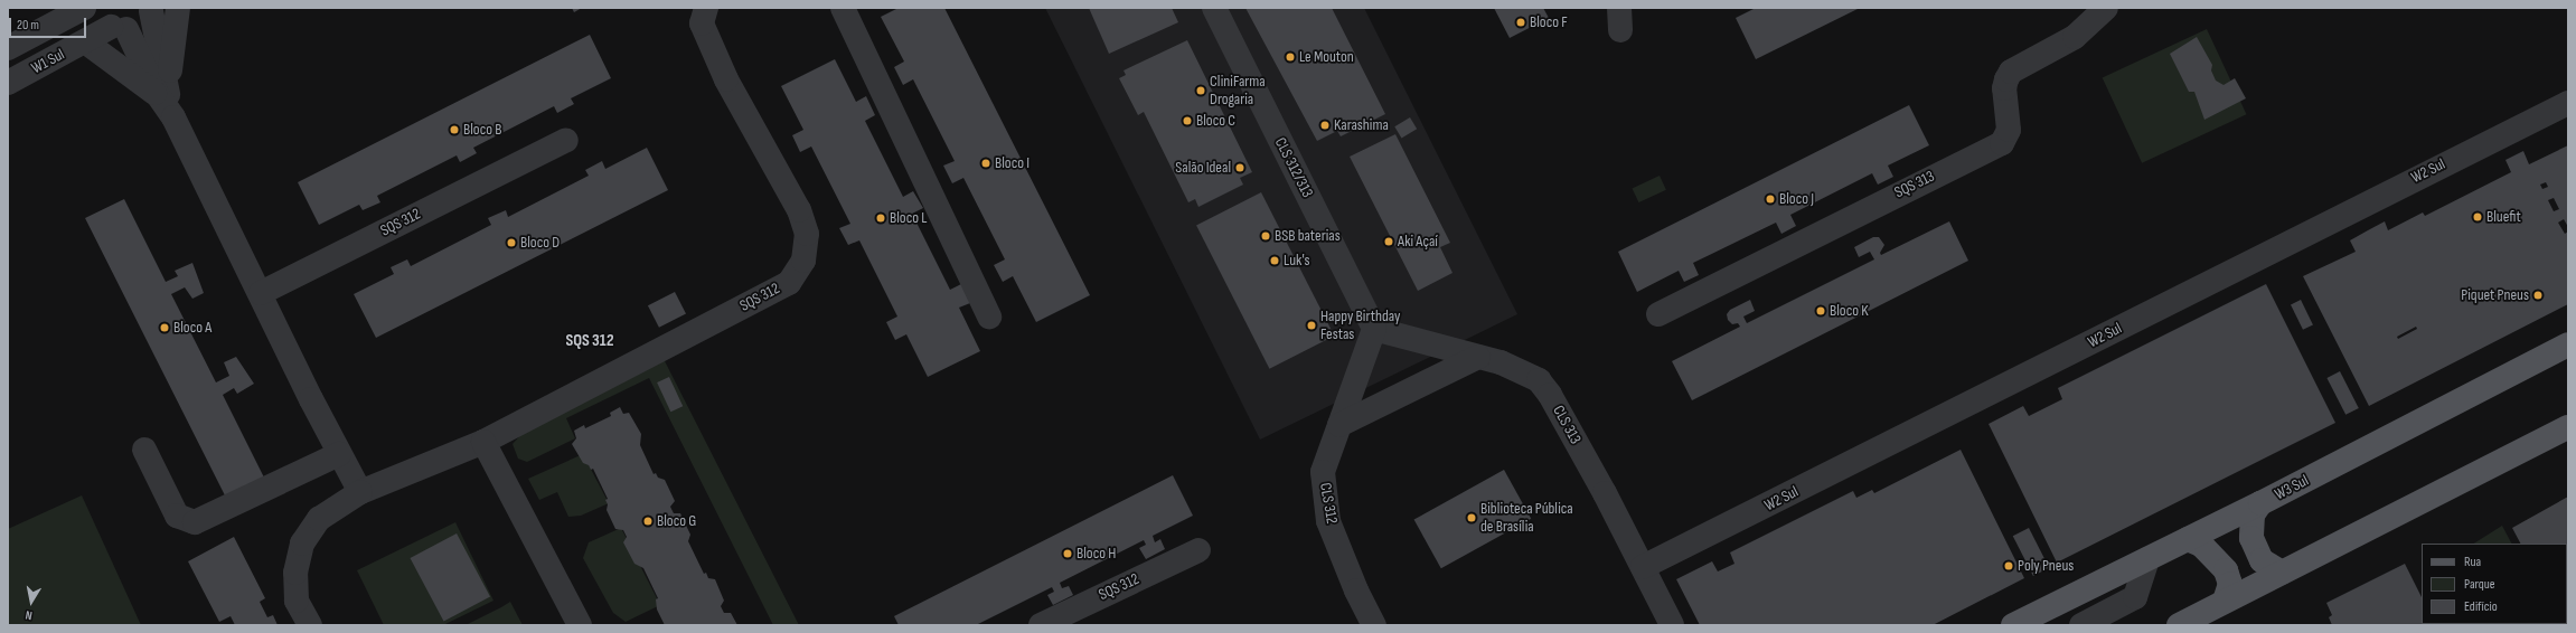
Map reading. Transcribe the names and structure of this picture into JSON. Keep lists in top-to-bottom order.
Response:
{
  "streets": {
    "main road": ["W3 Sul"],
    "street": [
      "W1 Sul",
      "CLS 312/313",
      "W2 Sul",
      "SQS 313",
      "SQS 312",
      "CLS 313",
      "CLS 312"
    ]
  },
  "crossings": [
    ["CLS 312/313", "CLS 313"],
    ["CLS 312/313", "CLS 312"],
    ["W2 Sul", "CLS 313"],
    ["CLS 313", "CLS 312"]
  ],
  "districts": ["SQS 312"],
  "places": [
    "Bloco F",
    "Le Mouton",
    "CliniFarma Drogaria",
    "Bloco C",
    "Karashima",
    "Bloco B",
    "Bloco I",
    "Salão Ideal",
    "Bloco J",
    "Bluefit",
    "Bloco L",
    "BSB baterias",
    "Aki Açaí",
    "Bloco D",
    "Luk's",
    "Piquet Pneus",
    "Bloco K",
    "Happy Birthday Festas",
    "Bloco A",
    "Biblioteca Pública de Brasília",
    "Bloco G",
    "Bloco H",
    "Poly Pneus"
  ],
  "legend": ["Rua", "Parque", "Edifício"],
  "scale_bar": "20 m",
  "north": "bottom"
}
